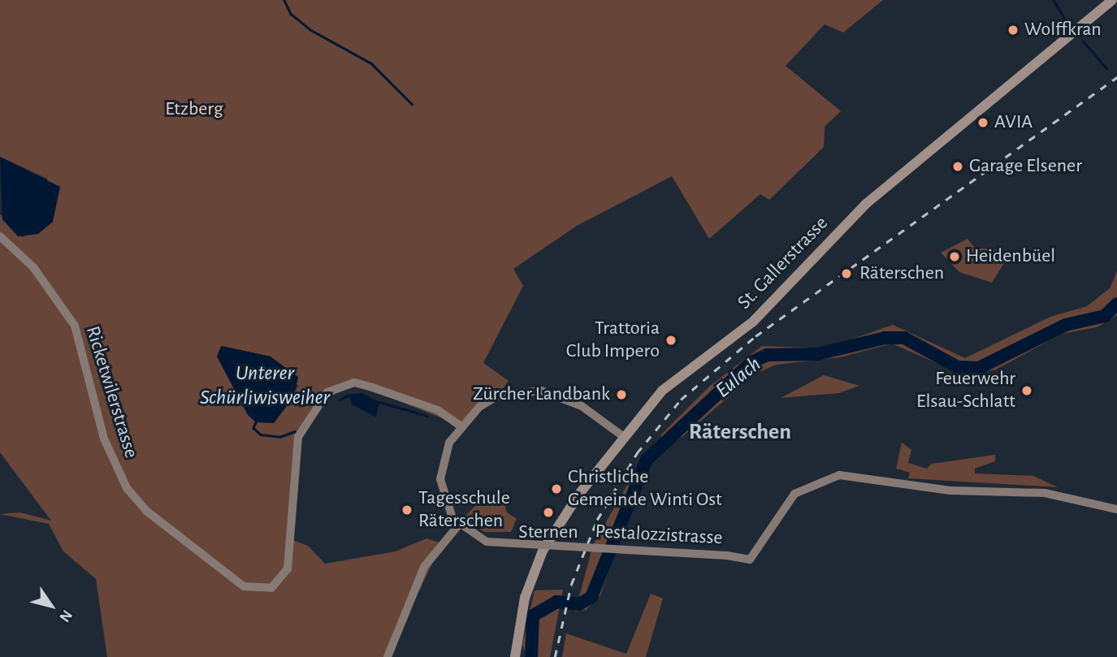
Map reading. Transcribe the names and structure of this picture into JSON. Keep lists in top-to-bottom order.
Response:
{
  "streets": {
    "main road": ["St. Gallerstrasse", "Ricketwilerstrasse", "Pestalozzistrasse"]
  },
  "districts": ["Räterschen"],
  "water": ["Unterer Schürliwisweiher", "Eulach"],
  "parks": ["Etzberg"],
  "places": [
    "Wolffkran",
    "AVIA",
    "Garage Elsener",
    "Heidenbüel",
    "Räterschen",
    "Trattoria Club Impero",
    "Feuerwehr Elsau-Schlatt",
    "Zürcher Landbank",
    "Christliche Gemeinde Winti Ost",
    "Tagesschule Räterschen",
    "Sternen"
  ],
  "north": "bottom right"
}
